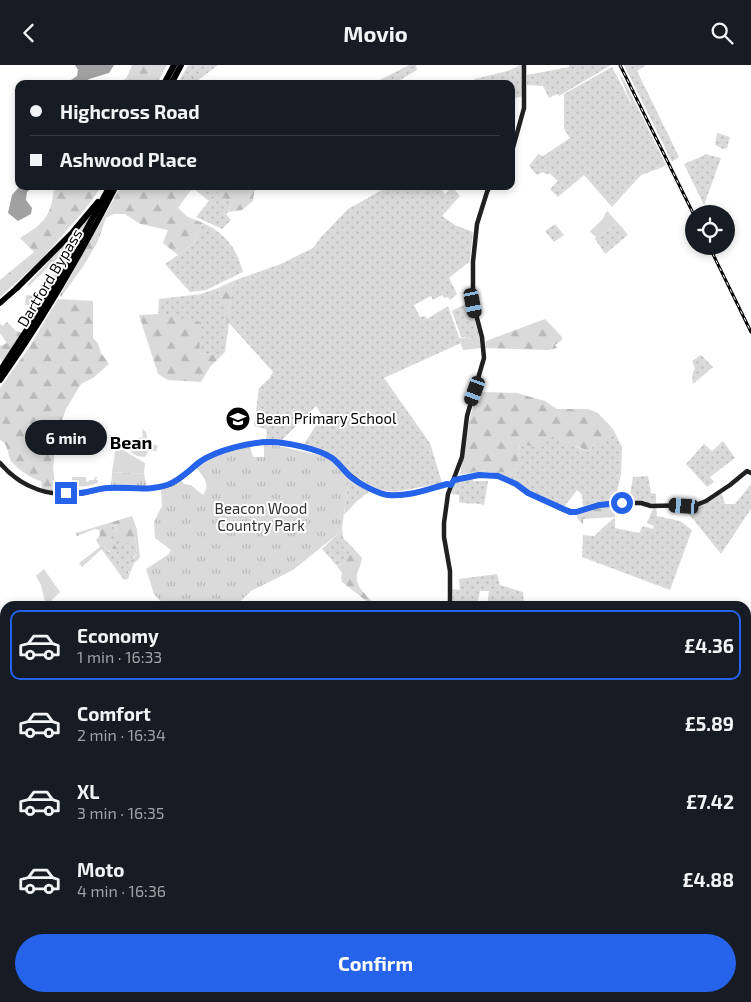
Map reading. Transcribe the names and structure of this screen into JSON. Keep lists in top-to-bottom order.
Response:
{
  "streets": {
    "highway": ["Dartford Bypass"]
  },
  "districts": ["Bean"],
  "parks": ["Beacon Wood Country Park"],
  "places": {
    "school or university": ["Bean Primary School"]
  },
  "page": {
    "header": "Movio",
    "banner": ["Highcross Road", "Ashwood Place"],
    "bubble": "6 min",
    "list": [
      {
        "name": "Economy",
        "note": "1 min · 16:33",
        "value": "£4.36"
      },
      {
        "name": "Comfort",
        "note": "2 min · 16:34",
        "value": "£5.89"
      },
      {
        "name": "XL",
        "note": "3 min · 16:35",
        "value": "£7.42"
      },
      {
        "name": "Moto",
        "note": "4 min · 16:36",
        "value": "£4.88"
      }
    ],
    "buttons": "Confirm"
  }
}
